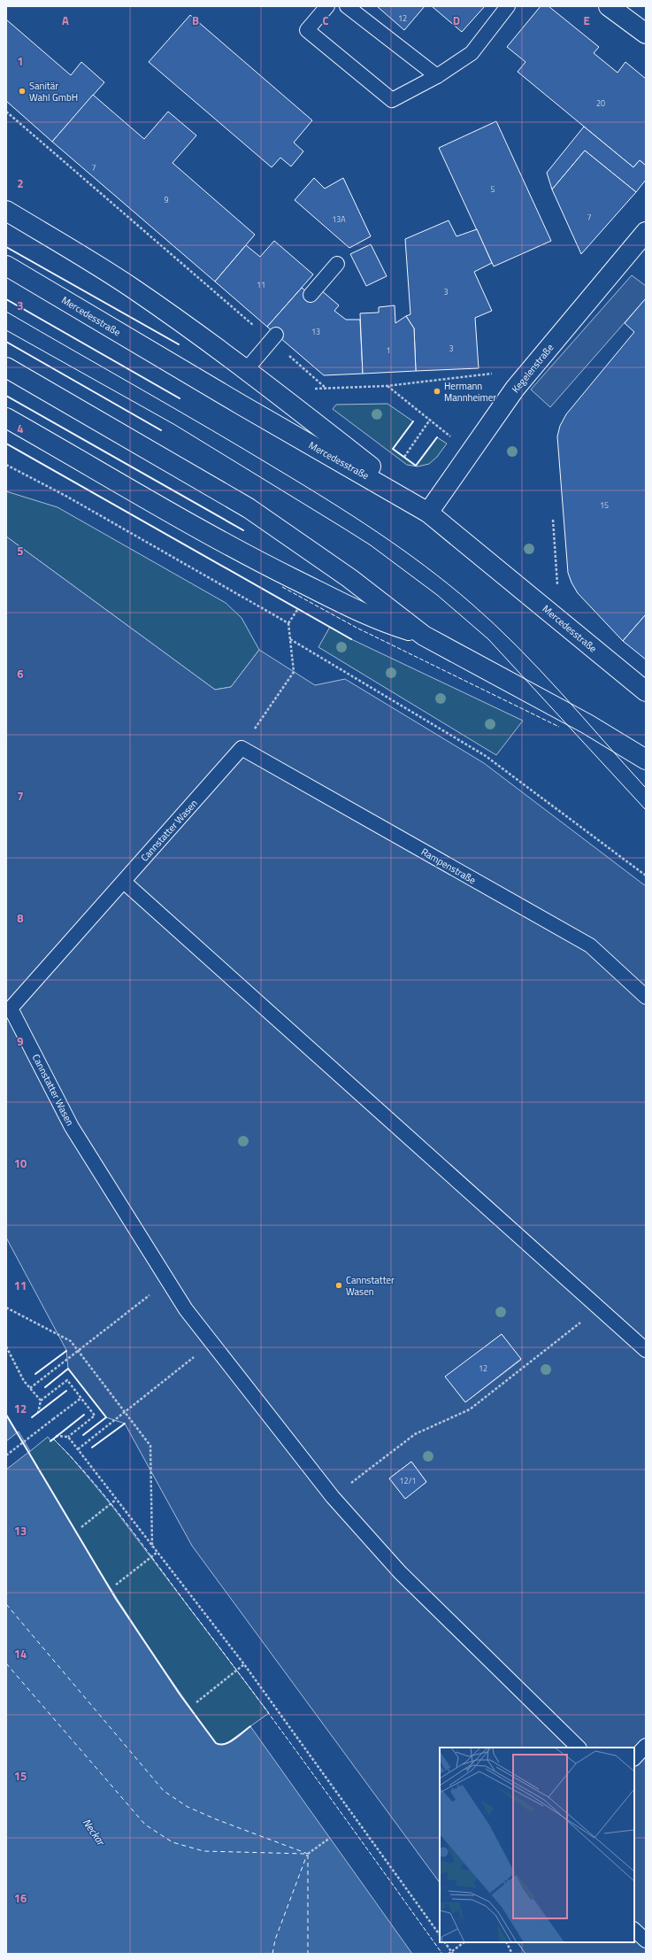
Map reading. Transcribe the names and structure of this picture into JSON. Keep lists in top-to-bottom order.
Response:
{
  "streets": {
    "main road": ["Mercedesstraße", "Kegelenstraße"],
    "lane": ["Cannstatter Wasen", "Rampenstraße"]
  },
  "crossings": [
    ["Mercedesstraße", "Kegelenstraße"],
    ["Cannstatter Wasen", "Rampenstraße"]
  ],
  "water": ["Neckar"],
  "places": ["Sanitär Wahl GmbH", "Hermann Mannheimer", "Cannstatter Wasen"],
  "house_numbers": [
    "12",
    "20",
    "7",
    "5",
    "9",
    "7",
    "13A",
    "11",
    "3",
    "13",
    "3",
    "1",
    "15",
    "12",
    "12/1"
  ],
  "grid": {
    "columns": [
      "A",
      "B",
      "C",
      "D",
      "E"
    ],
    "rows": [
      "1",
      "2",
      "3",
      "4",
      "5",
      "6",
      "7",
      "8",
      "9",
      "10",
      "11",
      "12",
      "13",
      "14",
      "15",
      "16"
    ]
  }
}
